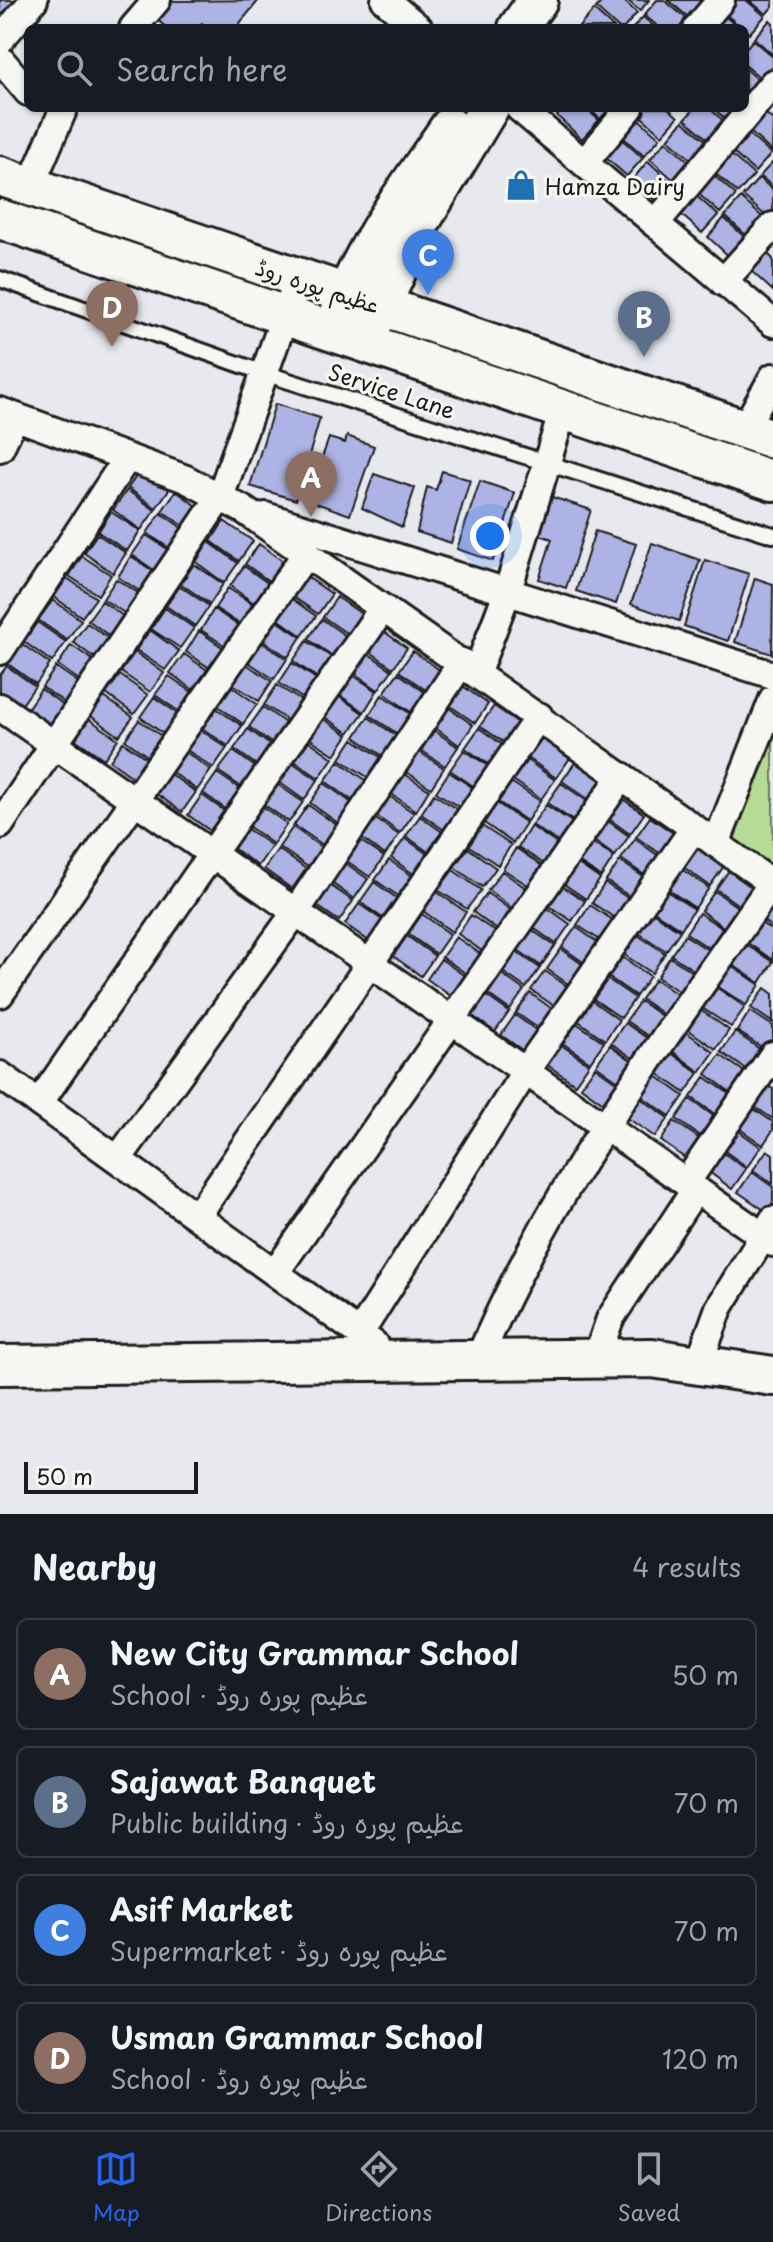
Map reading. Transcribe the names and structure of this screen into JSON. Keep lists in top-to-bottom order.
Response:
{
  "streets": {
    "main road": ["عظیم پورہ روڈ"],
    "lane": ["Service Lane"]
  },
  "places": {
    "shop": ["Hamza Dairy"]
  },
  "scale_bar": "50 m",
  "page": {
    "search": "Search here",
    "pins": [
      "C",
      "D",
      "B",
      "A"
    ],
    "scale": "50 m",
    "heading": ["Nearby", "4 results"],
    "list": [
      {
        "mark": "A",
        "name": "New City Grammar School",
        "note": "School · عظیم پورہ روڈ",
        "value": "50 m"
      },
      {
        "mark": "B",
        "name": "Sajawat Banquet",
        "note": "Public building · عظیم پورہ روڈ",
        "value": "70 m"
      },
      {
        "mark": "C",
        "name": "Asif Market",
        "note": "Supermarket · عظیم پورہ روڈ",
        "value": "70 m"
      },
      {
        "mark": "D",
        "name": "Usman Grammar School",
        "note": "School · عظیم پورہ روڈ",
        "value": "120 m"
      }
    ],
    "nav": ["Map", "Directions", "Saved"]
  }
}
